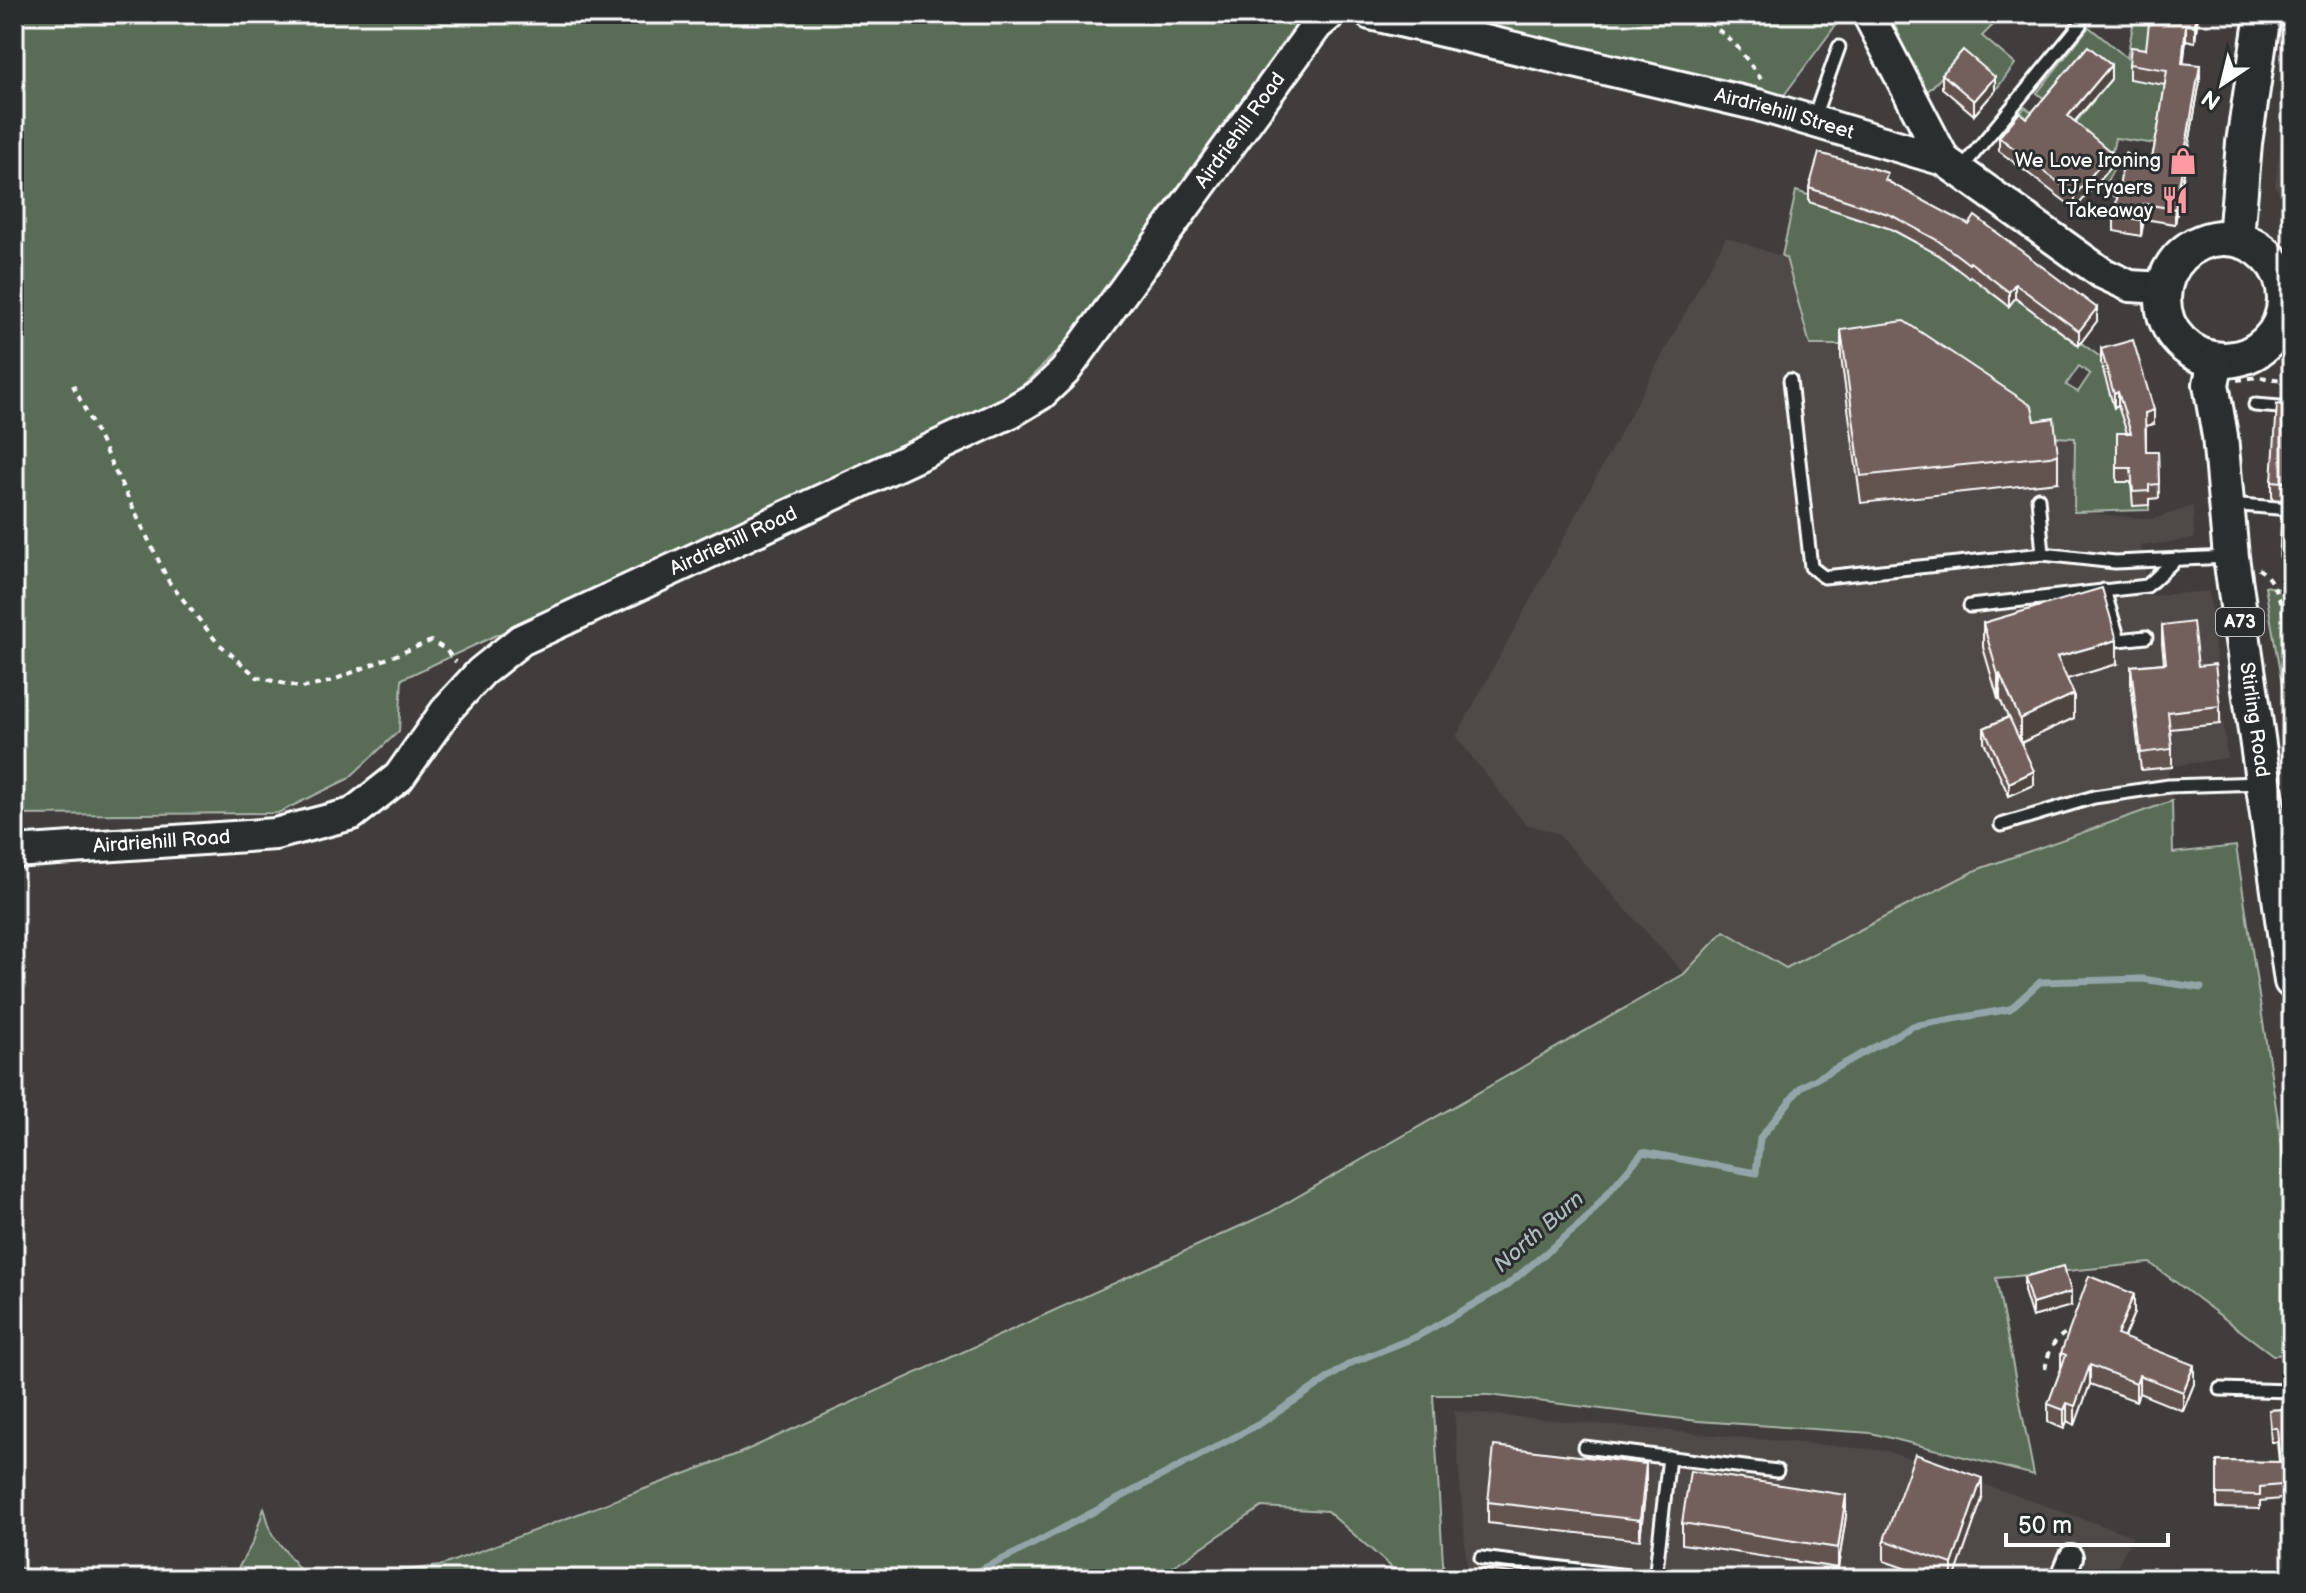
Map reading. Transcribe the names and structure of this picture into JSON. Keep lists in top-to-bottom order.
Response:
{
  "streets": {
    "main road": ["A73", "Stirling Road"],
    "street": ["Airdriehill Street", "Airdriehill Road"]
  },
  "crossings": [
    ["Airdriehill Street", "Stirling Road"]
  ],
  "water": ["North Burn"],
  "places": {
    "shop": ["We Love Ironing"],
    "restaurant": ["TJ Fryaers Takeaway"]
  },
  "scale_bar": "50 m",
  "north": "bottom left"
}
